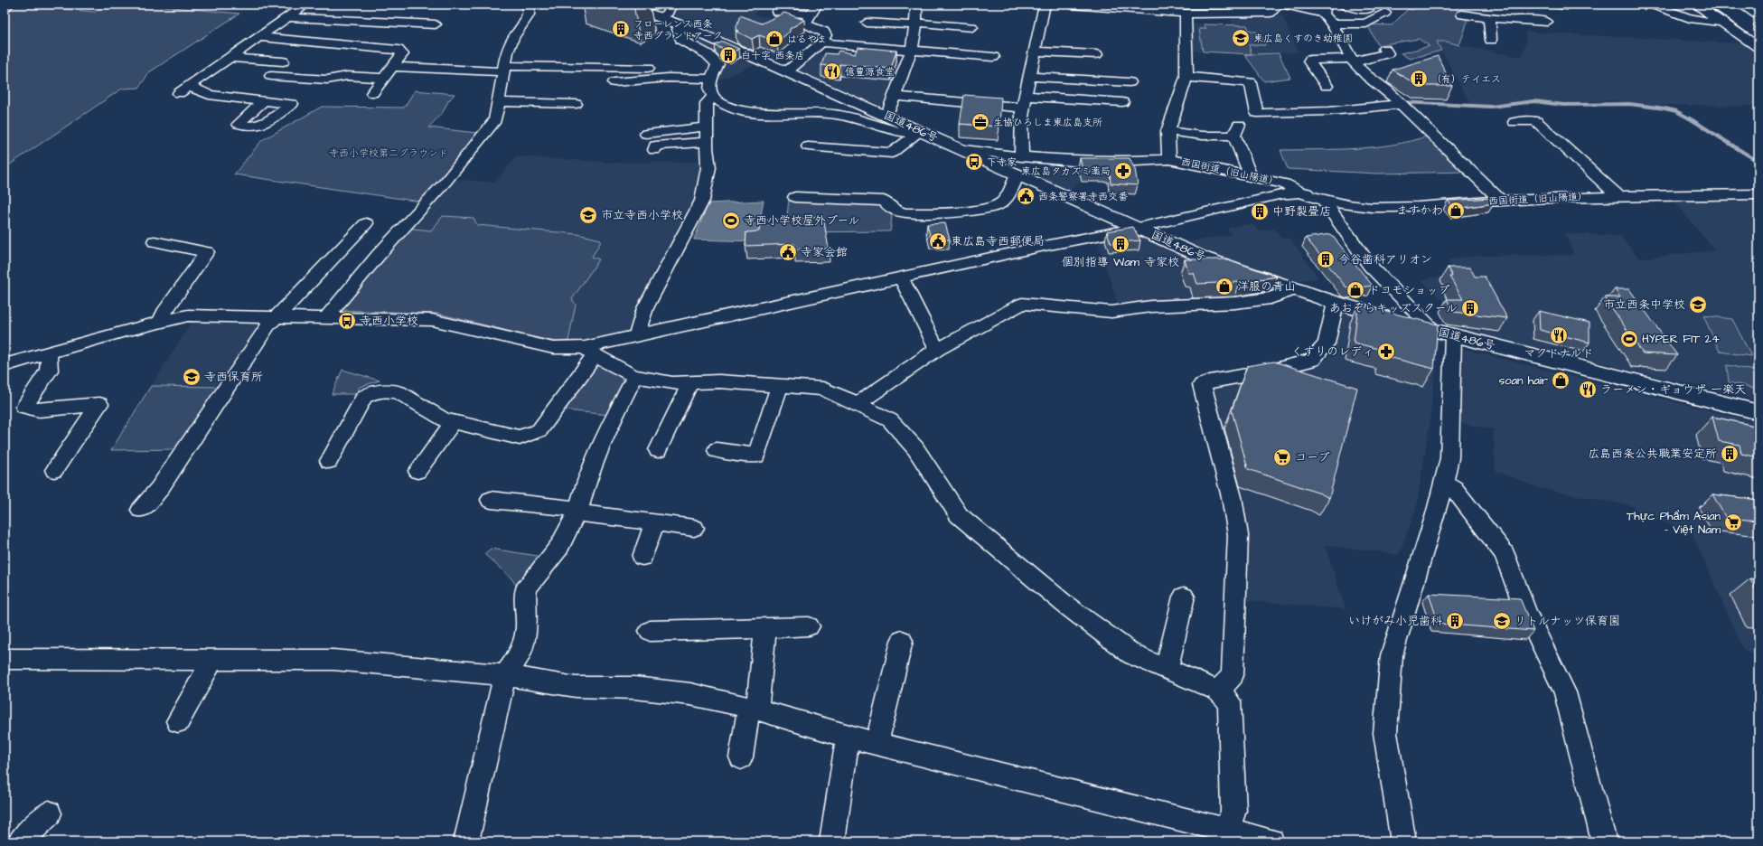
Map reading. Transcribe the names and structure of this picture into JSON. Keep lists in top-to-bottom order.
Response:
{
  "streets": {
    "main road": ["国道486号"],
    "street": ["西国街道（旧山陽道）"]
  },
  "crossings": [
    ["国道486号", "西国街道（旧山陽道）"]
  ],
  "parks": ["寺西小学校第二グラウンド"],
  "places": {
    "building": [
      "フローレンス西条 寺西グランドアーク",
      "白十字 西条店",
      "（有）テイエス",
      "中野製畳店",
      "個別指導 Wam 寺家校",
      "今谷歯科アリオン",
      "あおぞらキッズスクール",
      "広島西条公共職業安定所",
      "いけがみ小児歯科"
    ],
    "school or university": [
      "東広島くすのき幼稚園",
      "市立寺西小学校",
      "市立西条中学校",
      "寺西保育所",
      "リトルナッツ保育園"
    ],
    "shop": [
      "はるやま",
      "ますかわ",
      "洋服の青山",
      "ドコモショップ",
      "soan hair"
    ],
    "restaurant": ["億豊源食堂", "マクドナルド", "ラーメン・ギョウザ 一楽天"],
    "office": ["生協ひろしま東広島支所"],
    "bus stop": ["下寺家", "寺西小学校"],
    "pharmacy": ["東広島タカズミ薬局", "くすりのレディ"],
    "public building": ["西条警察署寺西交番", "東広島寺西郵便局", "寺家会館"],
    "sports": ["寺西小学校屋外プール", "HYPER FIT 24"],
    "supermarket": ["コープ", "Thực Phẩm Asian - Việt Nam"]
  }
}
